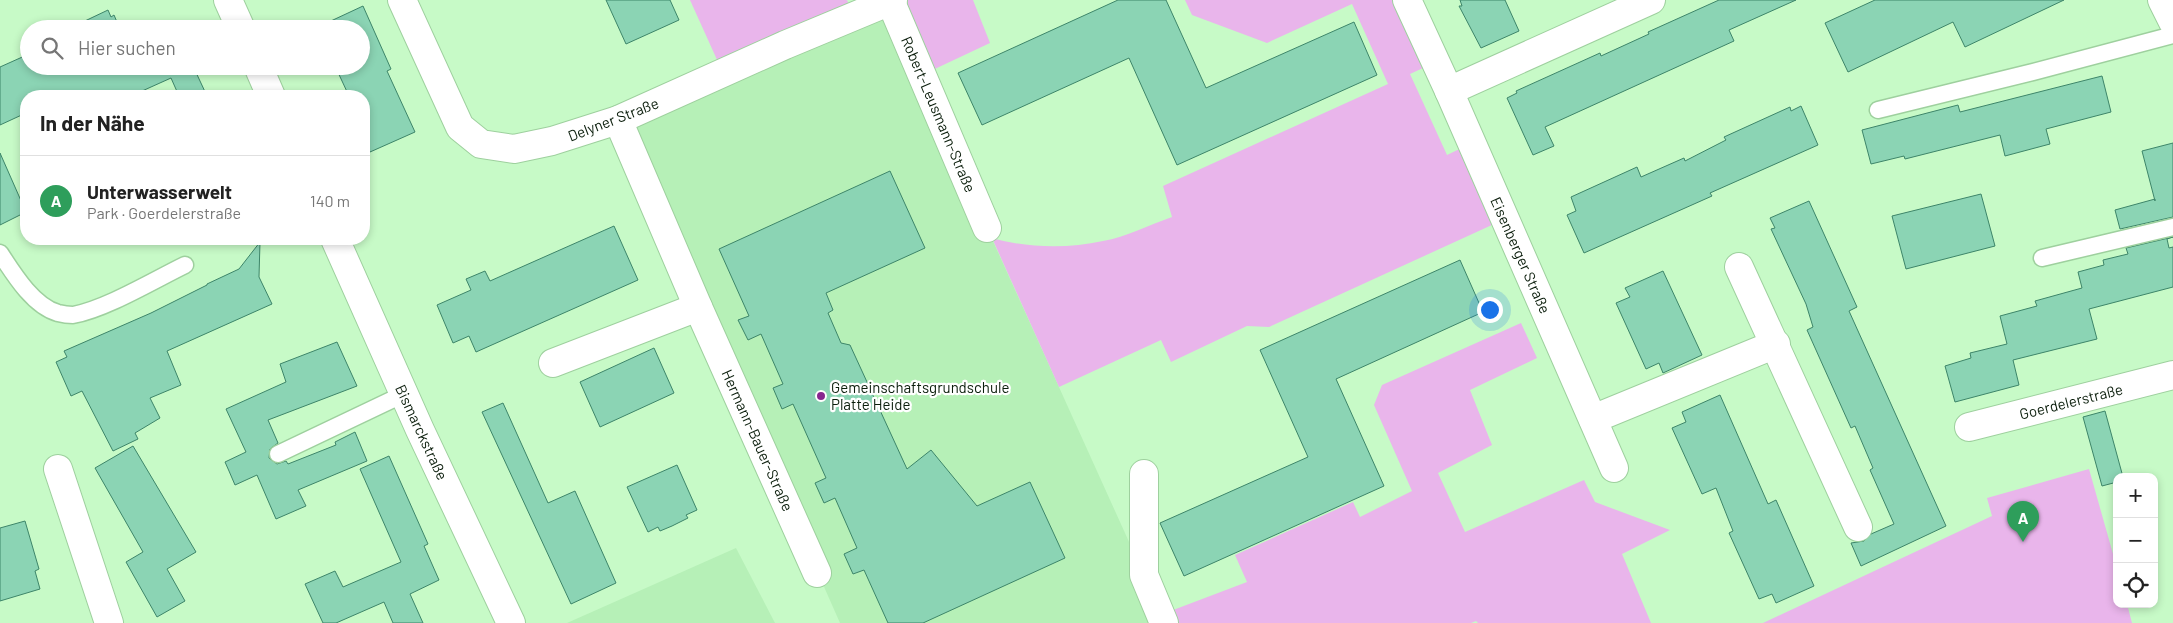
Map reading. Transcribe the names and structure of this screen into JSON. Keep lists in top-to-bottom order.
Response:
{
  "streets": {
    "street": [
      "Robert-Leusmann-Straße",
      "Delyner Straße",
      "Eisenberger Straße",
      "Goerdelerstraße",
      "Bismarckstraße",
      "Hermann-Bauer-Straße"
    ]
  },
  "crossings": [
    ["Robert-Leusmann-Straße", "Delyner Straße"],
    ["Delyner Straße", "Hermann-Bauer-Straße"]
  ],
  "places": ["Gemeinschaftsgrundschule Platte Heide"],
  "page": {
    "search": "Hier suchen",
    "heading": "In der Nähe",
    "list": [
      {
        "mark": "A",
        "name": "Unterwasserwelt",
        "note": "Park · Goerdelerstraße",
        "value": "140 m"
      }
    ],
    "map_buttons": ["+", "−"],
    "pins": "A"
  }
}
